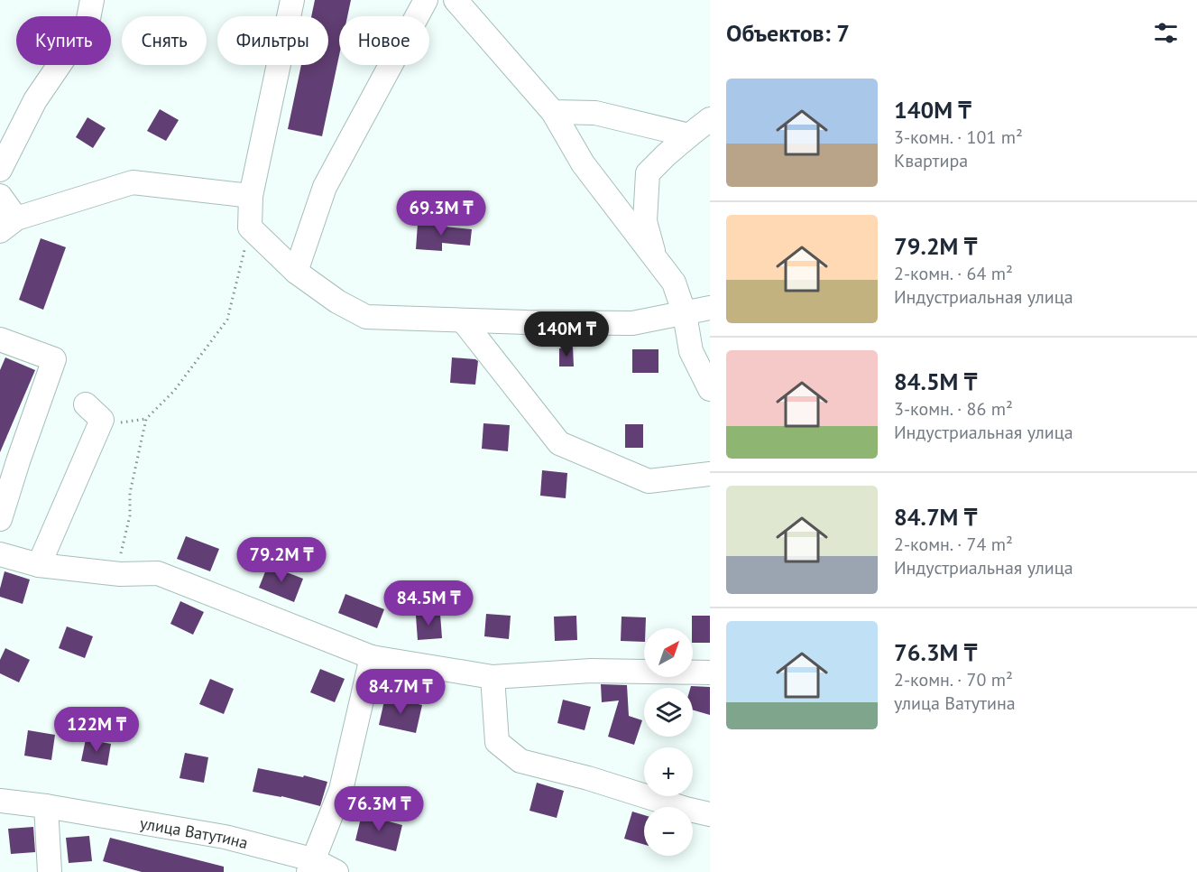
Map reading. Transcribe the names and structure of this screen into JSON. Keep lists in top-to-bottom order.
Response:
{
  "streets": {
    "street": ["улица Ватутина"]
  },
  "north": "top right",
  "page": {
    "heading": "Объектов: 7",
    "chip": [
      "Купить",
      "Снять",
      "Фильтры",
      "Новое"
    ],
    "list": [
      {
        "name": "140M ₸",
        "note": "3-комн. · 101 m² · Квартира"
      },
      {
        "name": "79.2M ₸",
        "note": "2-комн. · 64 m² · Индустриальная улица"
      },
      {
        "name": "84.5M ₸",
        "note": "3-комн. · 86 m² · Индустриальная улица"
      },
      {
        "name": "84.7M ₸",
        "note": "2-комн. · 74 m² · Индустриальная улица"
      },
      {
        "name": "76.3M ₸",
        "note": "2-комн. · 70 m² · улица Ватутина"
      }
    ],
    "price": [
      "69.3M ₸",
      "140M ₸",
      "79.2M ₸",
      "84.5M ₸",
      "84.7M ₸",
      "122M ₸",
      "76.3M ₸"
    ],
    "map_buttons": ["+", "−"]
  }
}
